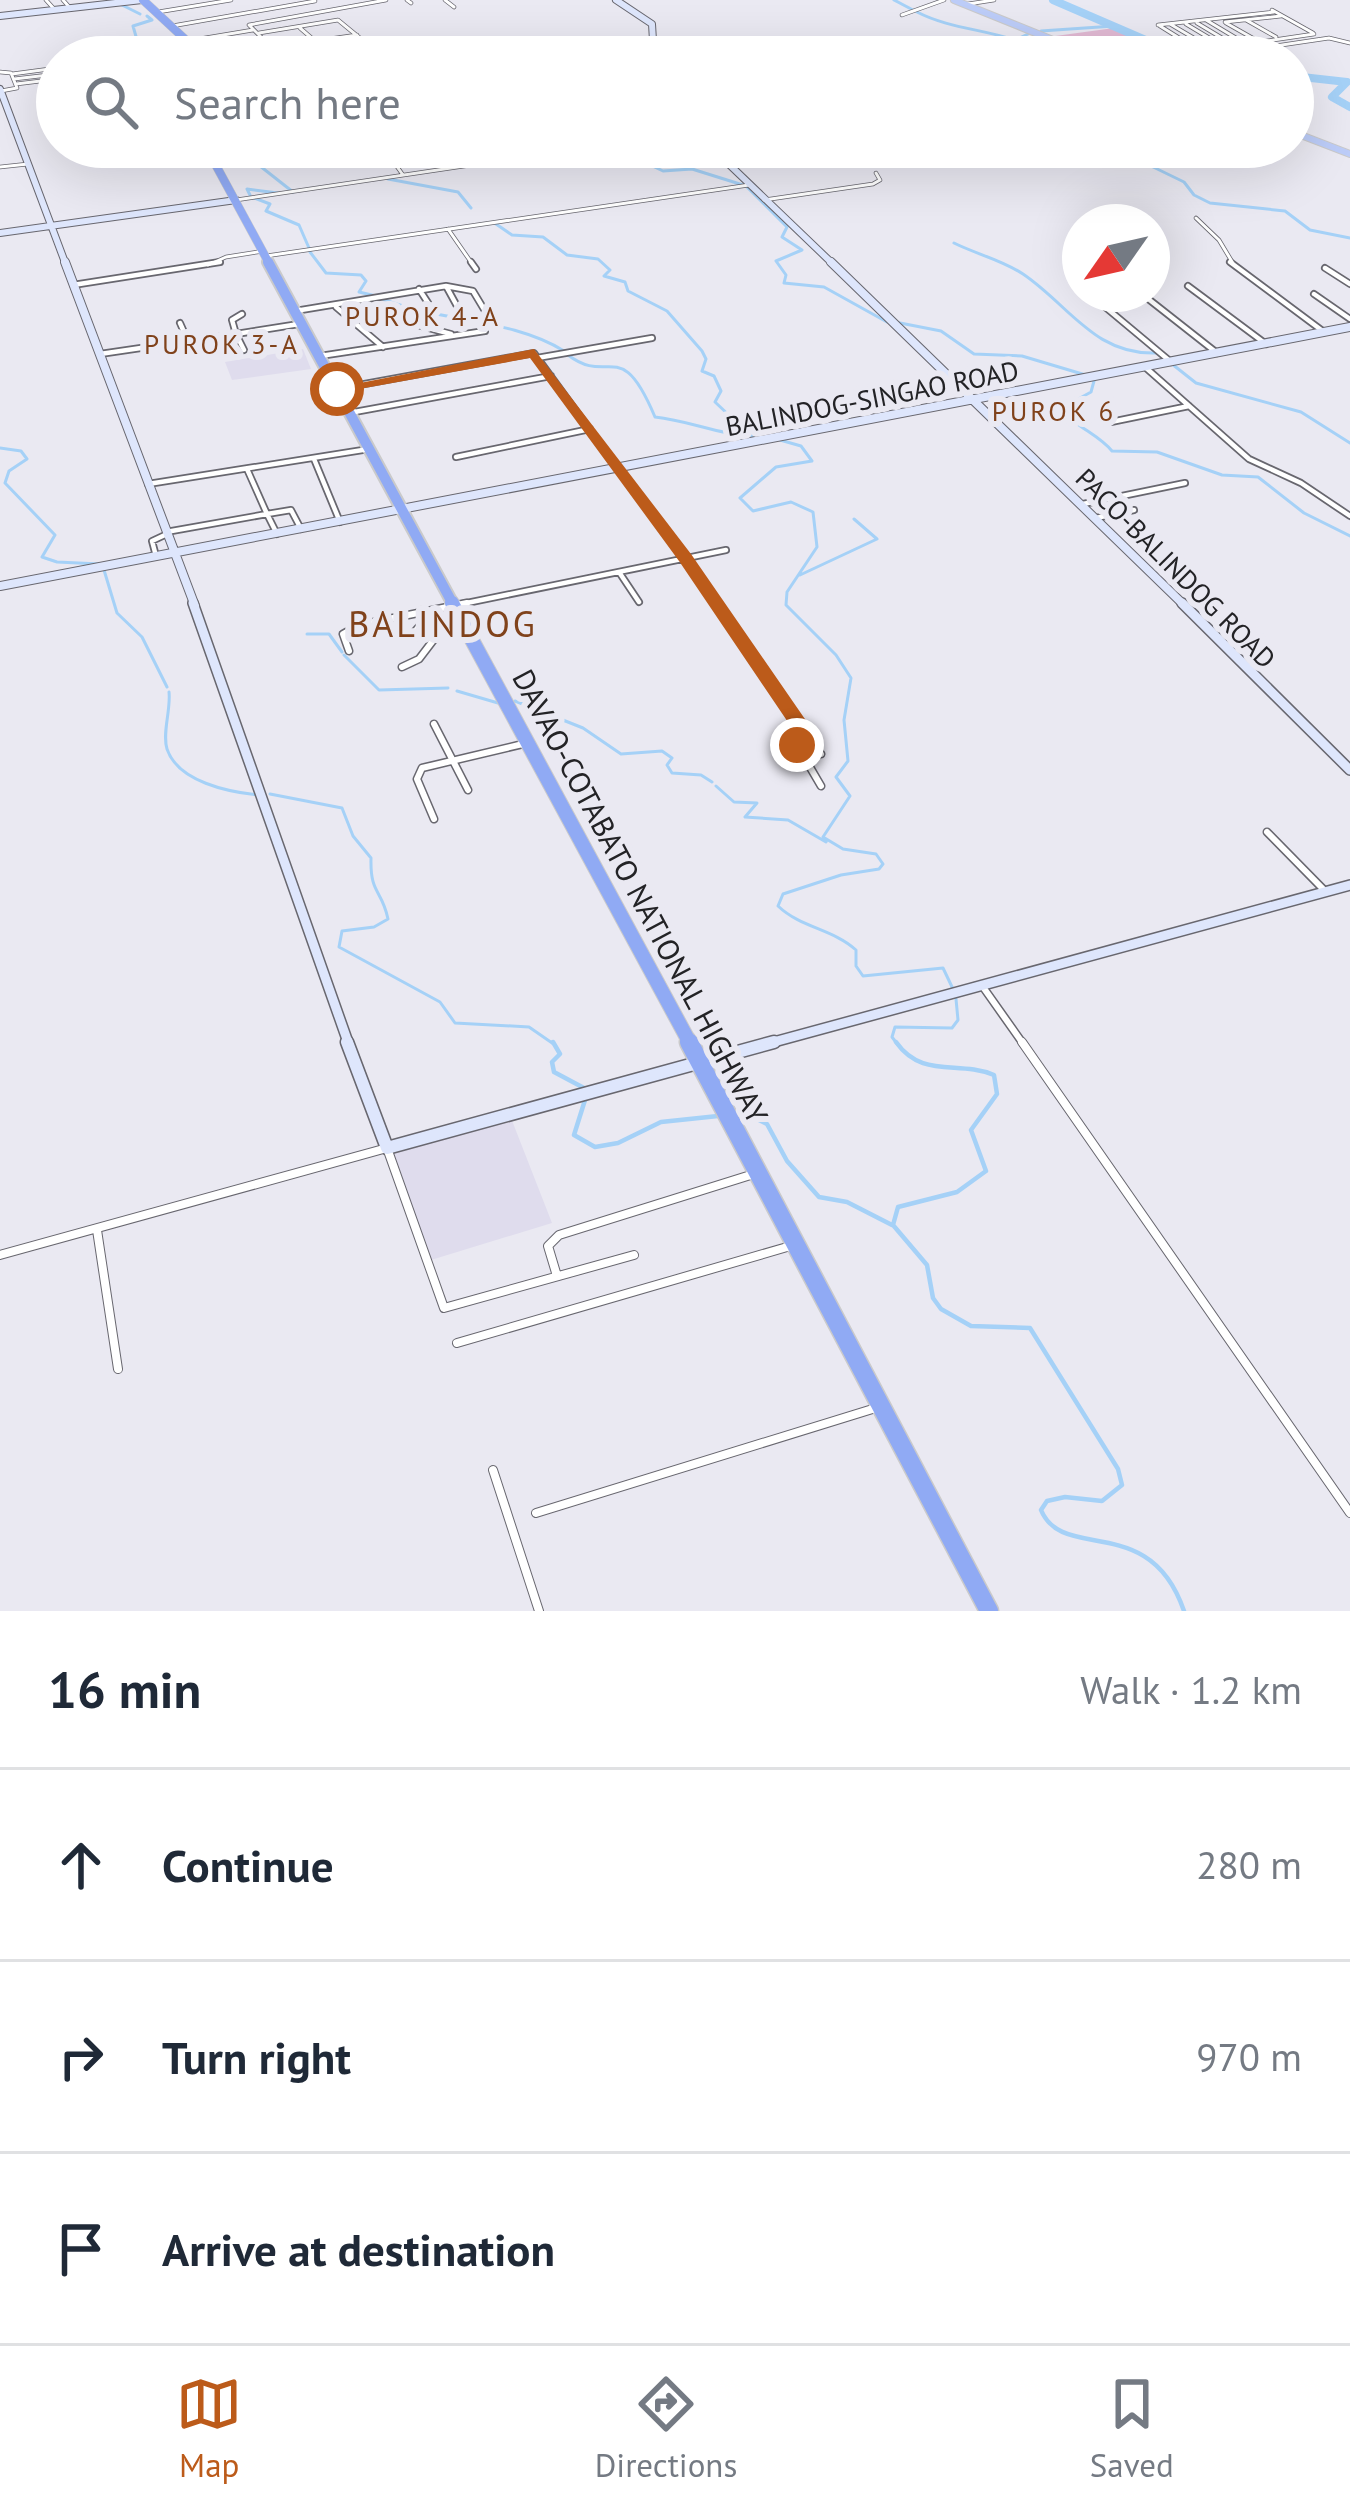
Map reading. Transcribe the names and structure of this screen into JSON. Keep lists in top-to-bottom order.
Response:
{
  "streets": {
    "highway": ["DAVAO-COTABATO NATIONAL HIGHWAY"],
    "street": ["BALINDOG-SINGAO ROAD", "PACO-BALINDOG ROAD"]
  },
  "crossings": [
    ["BALINDOG-SINGAO ROAD", "PACO-BALINDOG ROAD"],
    ["BALINDOG-SINGAO ROAD", "DAVAO-COTABATO NATIONAL HIGHWAY"]
  ],
  "districts": [
    "PUROK 4-A",
    "PUROK 3-A",
    "PUROK 6",
    "BALINDOG"
  ],
  "north": "bottom left",
  "page": {
    "search": "Search here",
    "heading": ["16 min", "Walk · 1.2 km"],
    "list": [
      ["Continue", "280 m"],
      ["Turn right", "970 m"],
      "Arrive at destination"
    ],
    "nav": ["Map", "Directions", "Saved"]
  }
}
